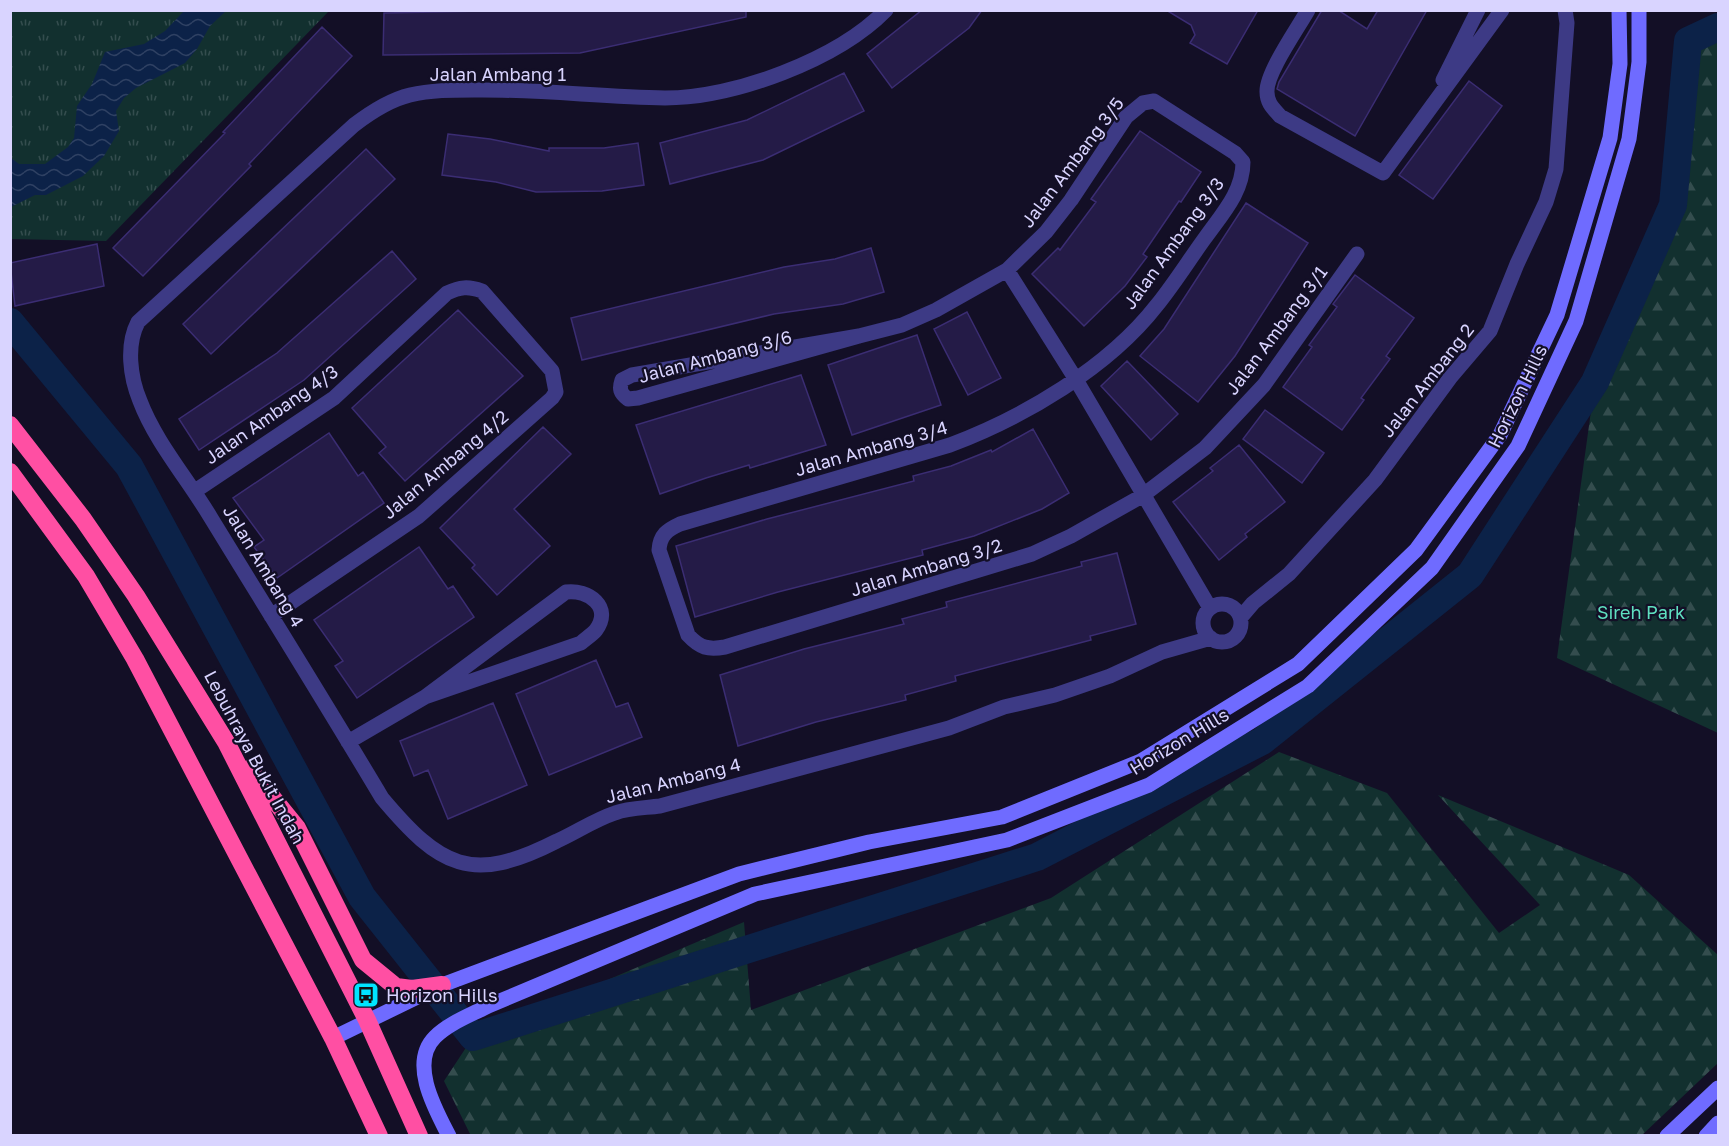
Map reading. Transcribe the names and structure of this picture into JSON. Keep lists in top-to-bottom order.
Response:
{
  "streets": {
    "highway": ["Lebuhraya Bukit Indah"],
    "street": [
      "Jalan Ambang 1",
      "Jalan Ambang 3/5",
      "Jalan Ambang 3/3",
      "Jalan Ambang 3/1",
      "Jalan Ambang 3/6",
      "Jalan Ambang 2",
      "Horizon Hills",
      "Jalan Ambang 4/3",
      "Jalan Ambang 3/4",
      "Jalan Ambang 4/2",
      "Jalan Ambang 4",
      "Jalan Ambang 3/2"
    ]
  },
  "crossings": [
    ["Jalan Ambang 1", "Jalan Ambang 4"],
    ["Jalan Ambang 3/5", "Jalan Ambang 3/3"],
    ["Jalan Ambang 3/5", "Jalan Ambang 3/6"],
    ["Jalan Ambang 3/3", "Jalan Ambang 3/4"],
    ["Jalan Ambang 3/1", "Jalan Ambang 3/2"],
    ["Jalan Ambang 2", "Jalan Ambang 4"],
    ["Horizon Hills", "Lebuhraya Bukit Indah"],
    ["Jalan Ambang 4/3", "Jalan Ambang 4/2"],
    ["Jalan Ambang 4/3", "Jalan Ambang 4"],
    ["Jalan Ambang 3/4", "Jalan Ambang 3/2"],
    ["Jalan Ambang 4/2", "Jalan Ambang 4"]
  ],
  "parks": ["Sireh Park"],
  "places": {
    "bus stop": ["Horizon Hills"]
  }
}
